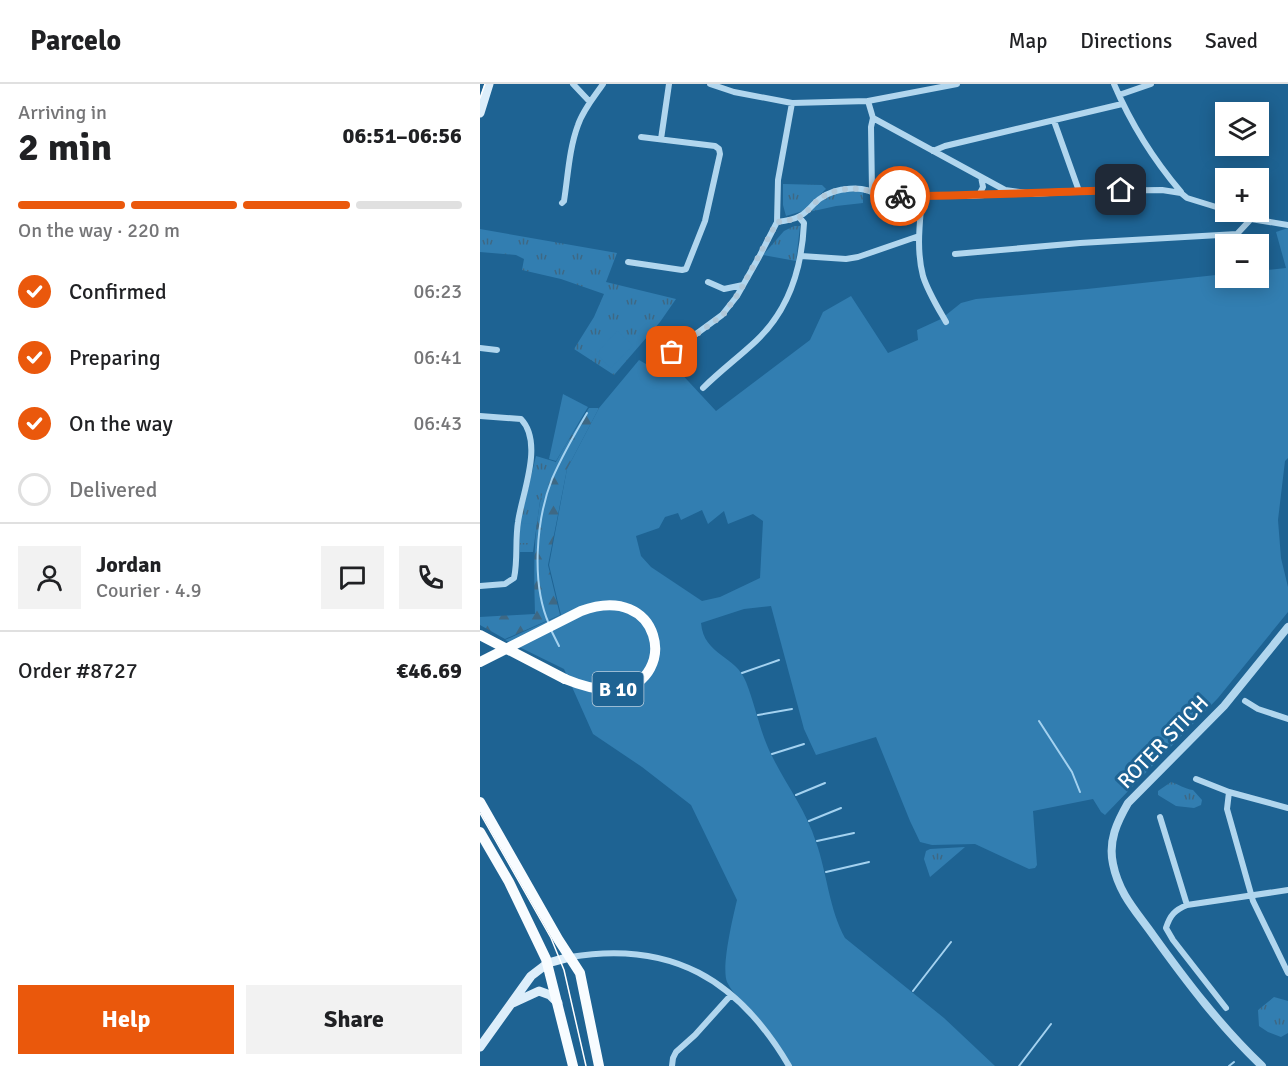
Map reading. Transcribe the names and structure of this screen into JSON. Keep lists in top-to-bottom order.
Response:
{
  "streets": {
    "highway": ["B 10"],
    "street": ["ROTER STICH"]
  },
  "page": {
    "header": "Parcelo",
    "nav": ["Map", "Directions", "Saved"],
    "heading": ["2 min", "Arriving in", "06:51–06:56"],
    "panel": [
      "Jordan",
      "Courier · 4.9",
      "Order #8727",
      "€46.69"
    ],
    "map_buttons": ["+", "−"],
    "bar": "On the way · 220 m",
    "list": [
      ["Confirmed", "06:23"],
      ["Preparing", "06:41"],
      ["On the way", "06:43"],
      "Delivered"
    ],
    "buttons": ["Help", "Share"]
  }
}
